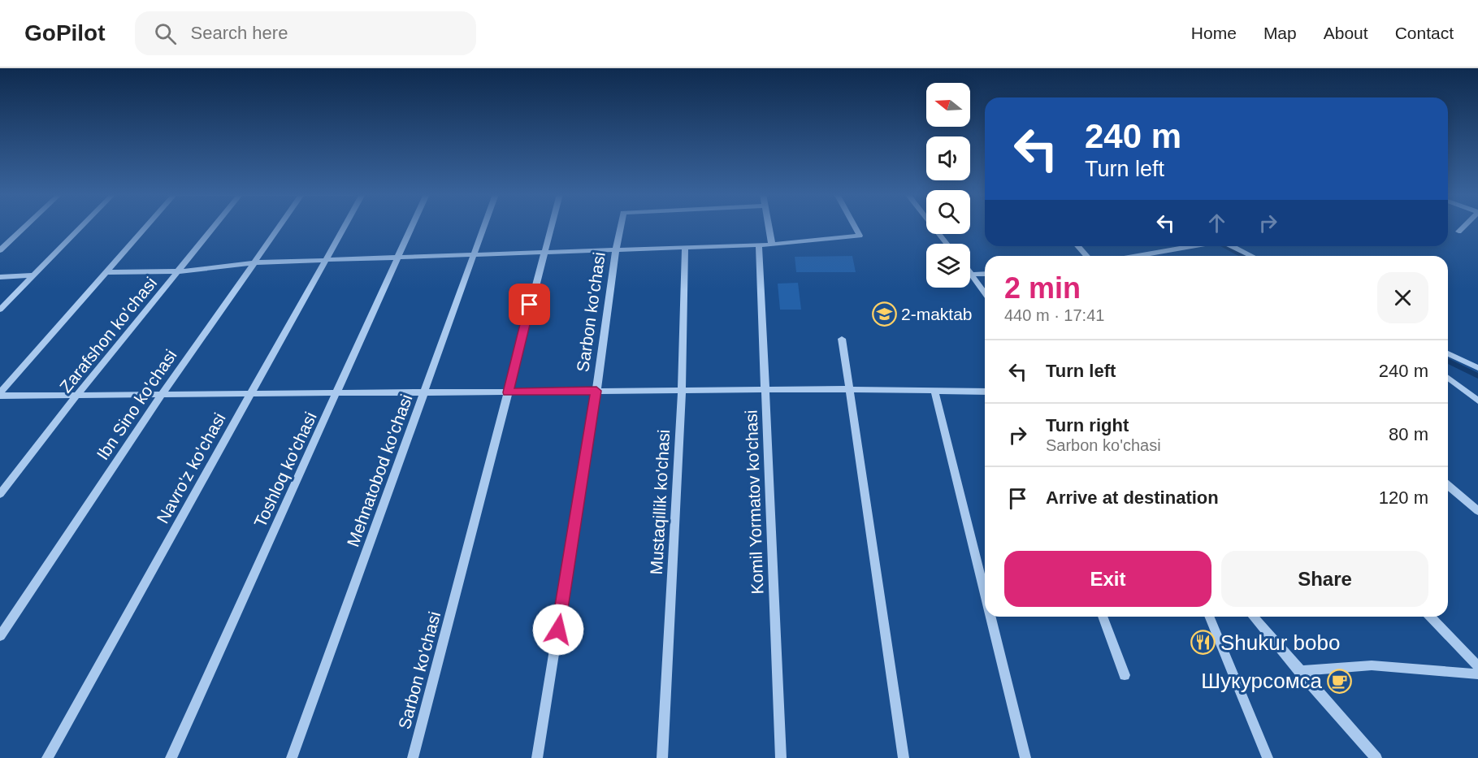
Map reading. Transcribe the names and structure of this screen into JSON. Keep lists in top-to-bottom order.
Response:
{
  "streets": {
    "street": [
      "Sarbon ko'chasi",
      "Zarafshon ko'chasi",
      "Ibn Sino ko'chasi",
      "Navro'z ko'chasi",
      "Toshloq ko'chasi",
      "Mehnatobod ko'chasi",
      "Mustaqillik ko'chasi",
      "Komil Yormatov ko'chasi"
    ]
  },
  "places": {
    "school or university": ["2-maktab"],
    "restaurant": ["Shukur bobo"],
    "cafe": ["Шукурсомса"]
  },
  "north": "left",
  "page": {
    "header": "GoPilot",
    "search": "Search here",
    "nav": [
      "Home",
      "Map",
      "About",
      "Contact"
    ],
    "turn": ["240 m", "Turn left"],
    "heading": ["2 min", "440 m · 17:41"],
    "list": [
      {
        "name": "Turn left",
        "value": "240 m"
      },
      {
        "name": "Turn right",
        "note": "Sarbon ko'chasi",
        "value": "80 m"
      },
      {
        "name": "Arrive at destination",
        "value": "120 m"
      }
    ],
    "buttons": ["Exit", "Share"]
  }
}
